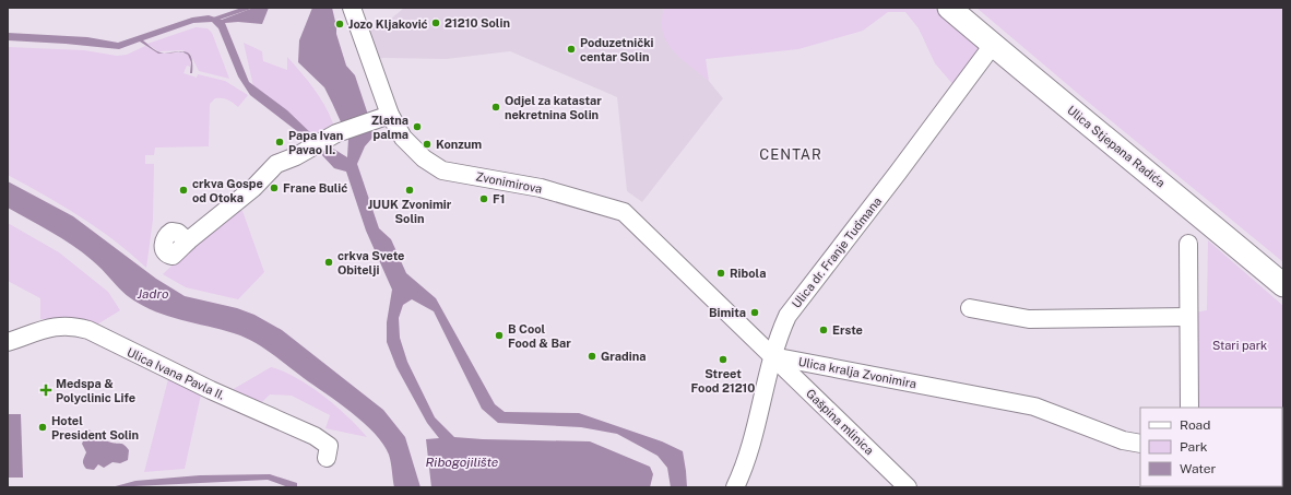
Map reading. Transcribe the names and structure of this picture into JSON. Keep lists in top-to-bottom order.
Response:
{
  "streets": {
    "main road": ["Ulica Stjepana Radića"],
    "street": [
      "Zvonimirova",
      "Ulica dr. Franje Tuđmana",
      "Ulica kralja Zvonimira",
      "Ulica Ivana Pavla II.",
      "Gašpina mlinica"
    ]
  },
  "crossings": [
    ["Ulica Stjepana Radića", "Ulica dr. Franje Tuđmana"],
    ["Zvonimirova", "Ulica dr. Franje Tuđmana"],
    ["Zvonimirova", "Ulica kralja Zvonimira"],
    ["Zvonimirova", "Gašpina mlinica"],
    ["Ulica dr. Franje Tuđmana", "Ulica kralja Zvonimira"],
    ["Ulica dr. Franje Tuđmana", "Gašpina mlinica"],
    ["Ulica kralja Zvonimira", "Gašpina mlinica"]
  ],
  "districts": ["CENTAR"],
  "water": ["Jadro", "Ribogojilište"],
  "parks": ["Stari park"],
  "places": {
    "other": [
      "21210 Solin",
      "Jozo Kljaković",
      "Poduzetnički centar Solin",
      "Odjel za katastar nekretnina Solin",
      "Zlatna palma",
      "Papa Ivan Pavao II.",
      "Konzum",
      "Frane Bulić",
      "crkva Gospe od Otoka",
      "JUUK Zvonimir Solin",
      "F1",
      "crkva Svete Obitelji",
      "Ribola",
      "Bimita",
      "Erste",
      "B Cool Food & Bar",
      "Gradina",
      "Street Food 21210",
      "Hotel President Solin"
    ],
    "health": ["Medspa & Polyclinic Life"]
  },
  "legend": ["Road", "Park", "Water"]
}
